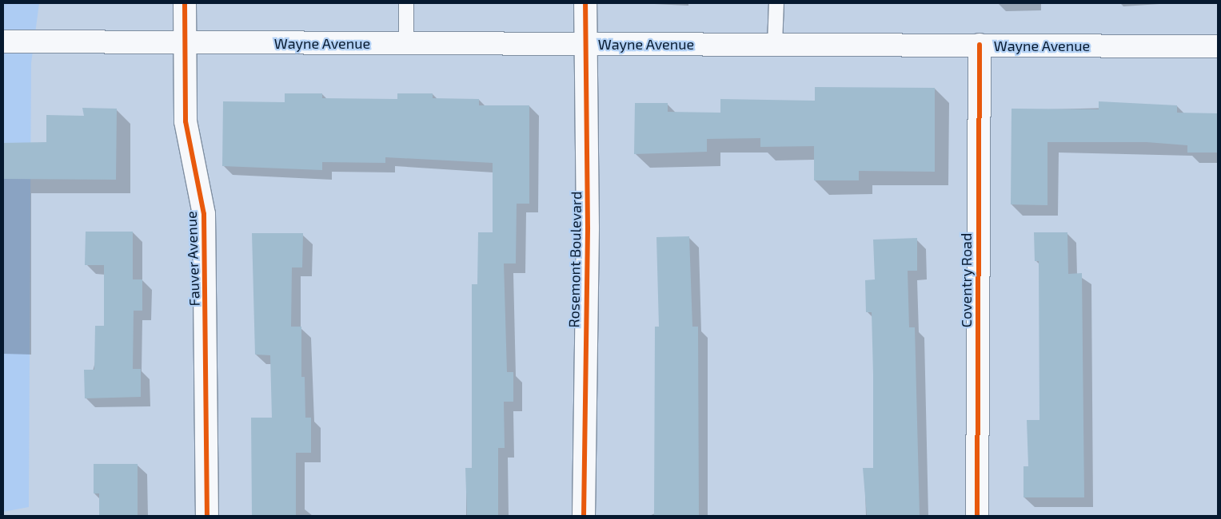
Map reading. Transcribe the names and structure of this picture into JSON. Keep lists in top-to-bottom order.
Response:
{
  "streets": {
    "street": [
      "Wayne Avenue",
      "Fauver Avenue",
      "Rosemont Boulevard",
      "Coventry Road"
    ]
  },
  "crossings": [
    ["Wayne Avenue", "Fauver Avenue"],
    ["Wayne Avenue", "Rosemont Boulevard"],
    ["Wayne Avenue", "Coventry Road"]
  ]
}
